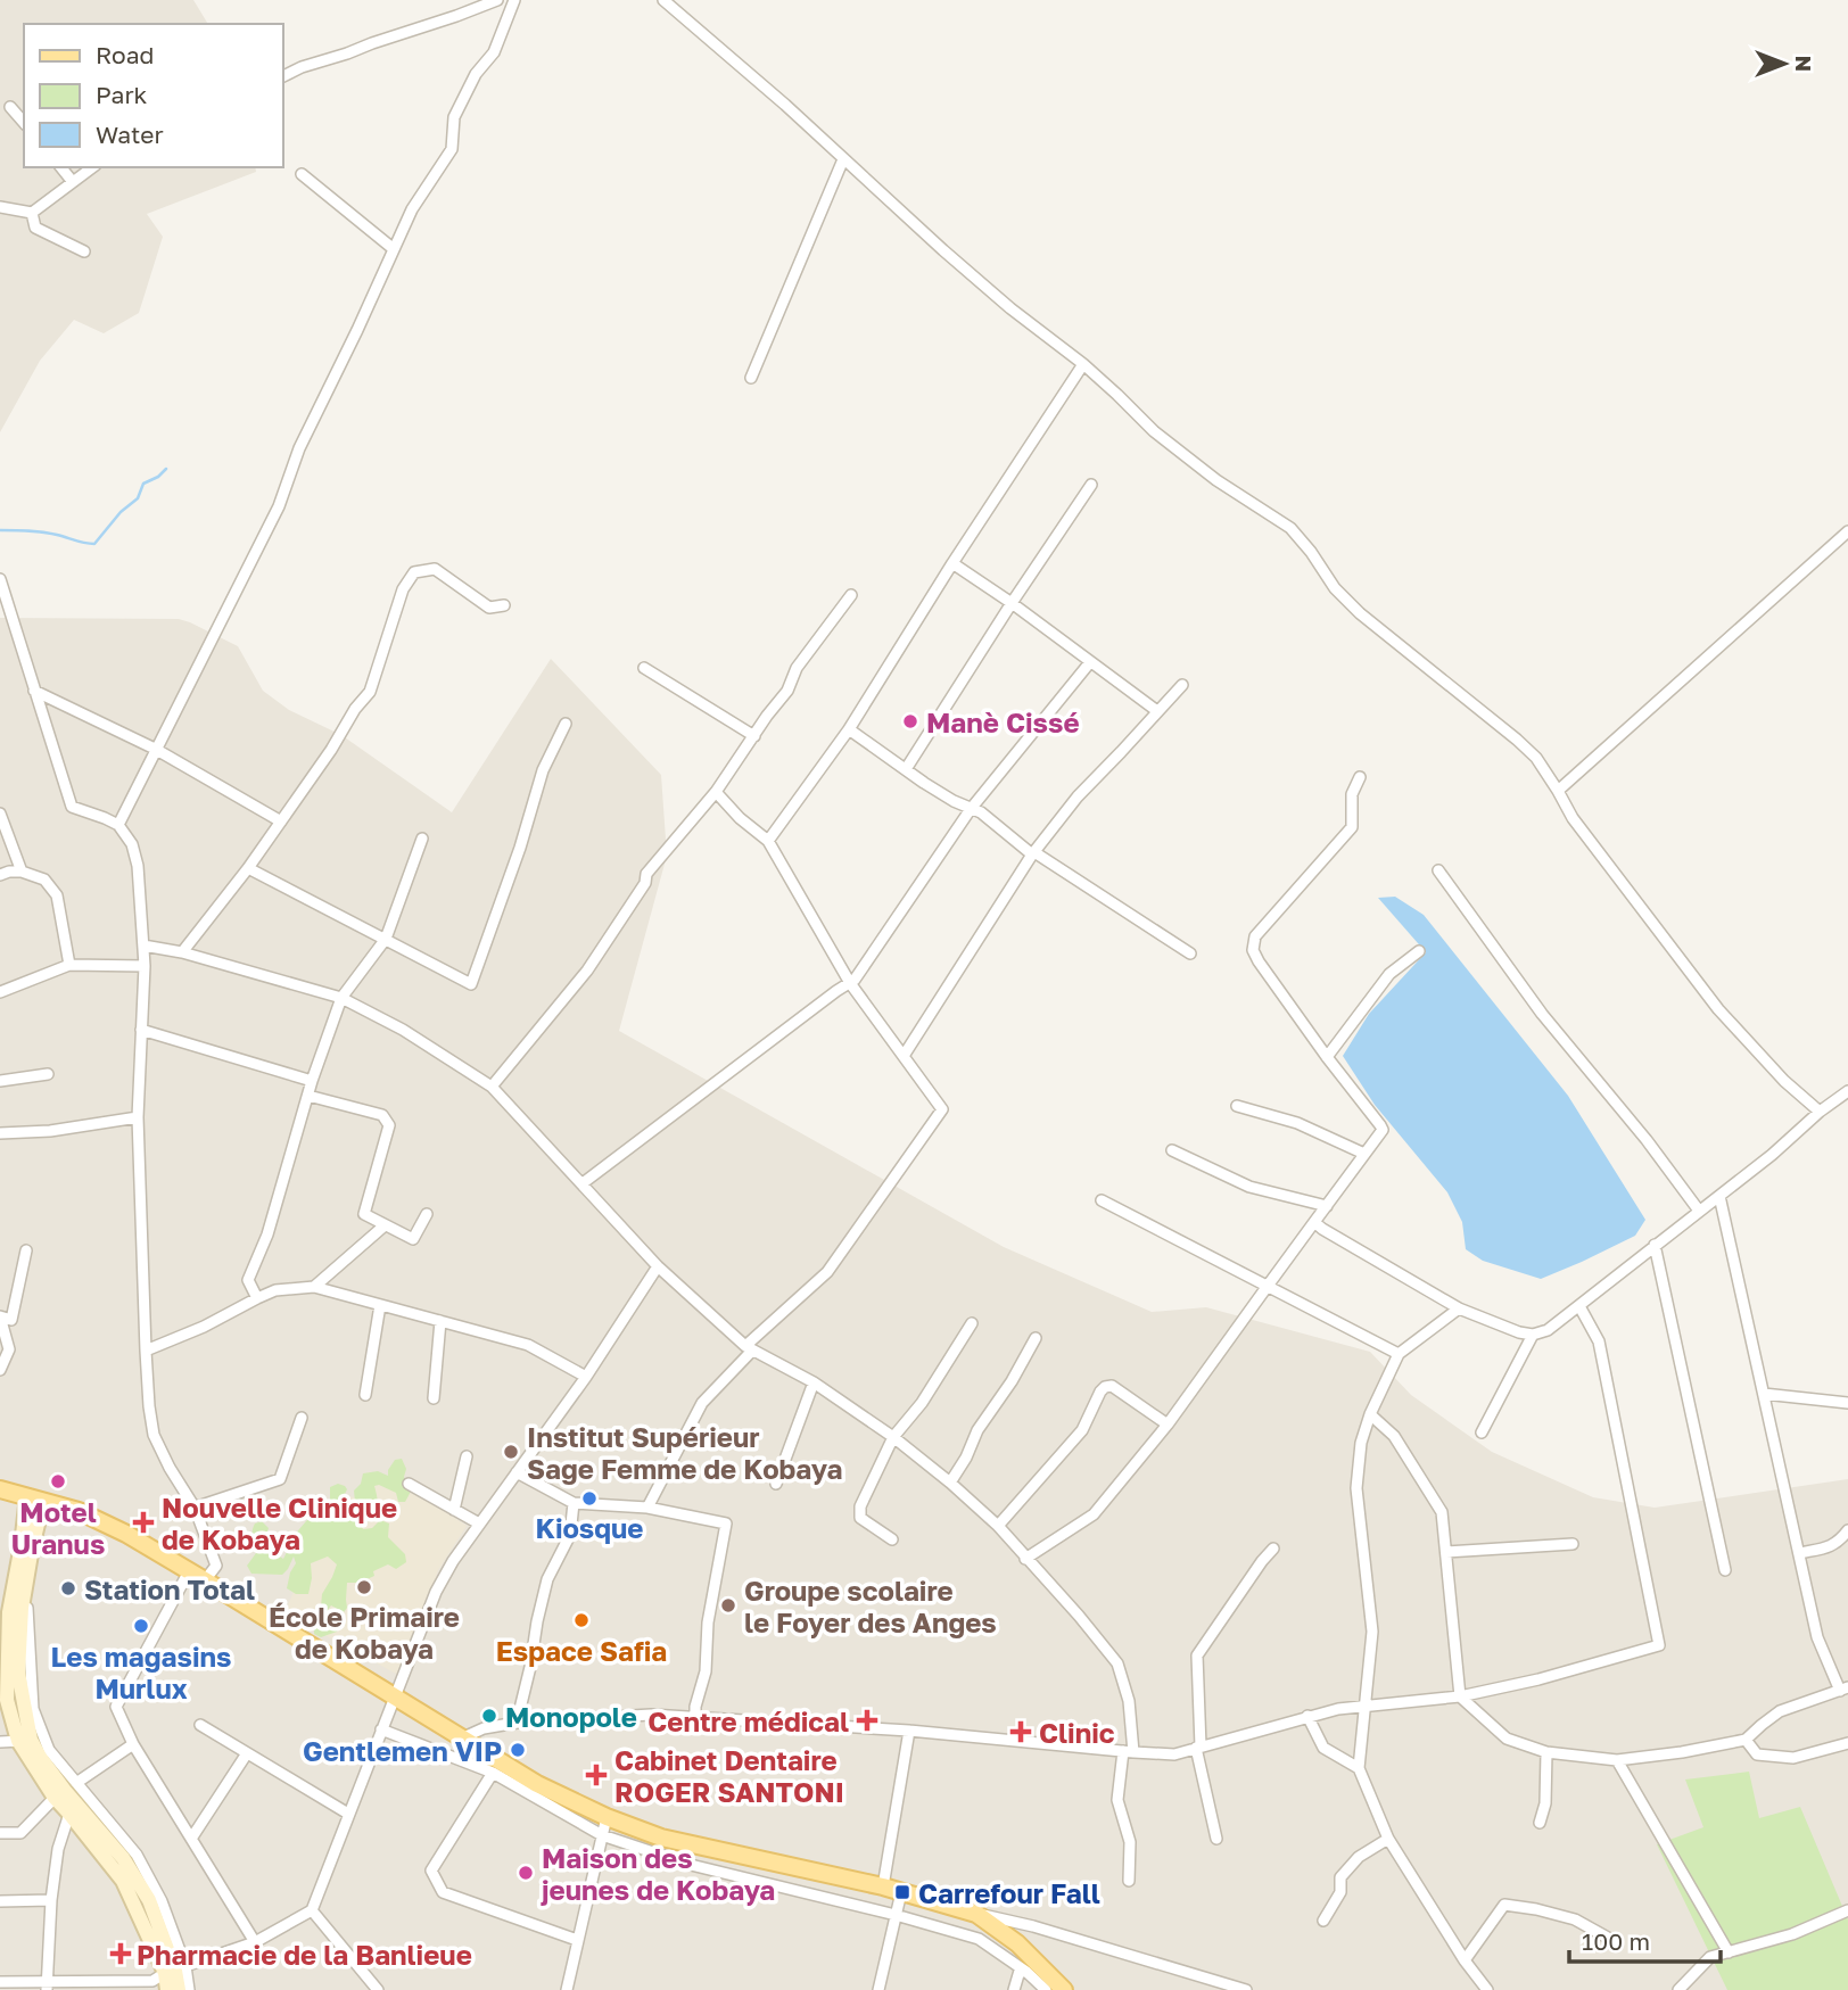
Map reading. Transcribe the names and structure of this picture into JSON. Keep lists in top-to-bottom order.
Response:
{
  "places": {
    "other": [
      "Manè Cissé",
      "Institut Supérieur Sage Femme de Kobaya",
      "Motel Uranus",
      "Kiosque",
      "École Primaire de Kobaya",
      "Station Total",
      "Groupe scolaire le Foyer des Anges",
      "Espace Safia",
      "Les magasins Murlux",
      "Monopole",
      "Gentlemen VIP",
      "Maison des jeunes de Kobaya"
    ],
    "health": [
      "Nouvelle Clinique de Kobaya",
      "Centre médical",
      "Clinic",
      "Cabinet Dentaire ROGER SANTONI",
      "Pharmacie de la Banlieue"
    ],
    "transit": ["Carrefour Fall"]
  },
  "legend": ["Road", "Park", "Water"],
  "scale_bar": "100 m",
  "north": "right"
}
